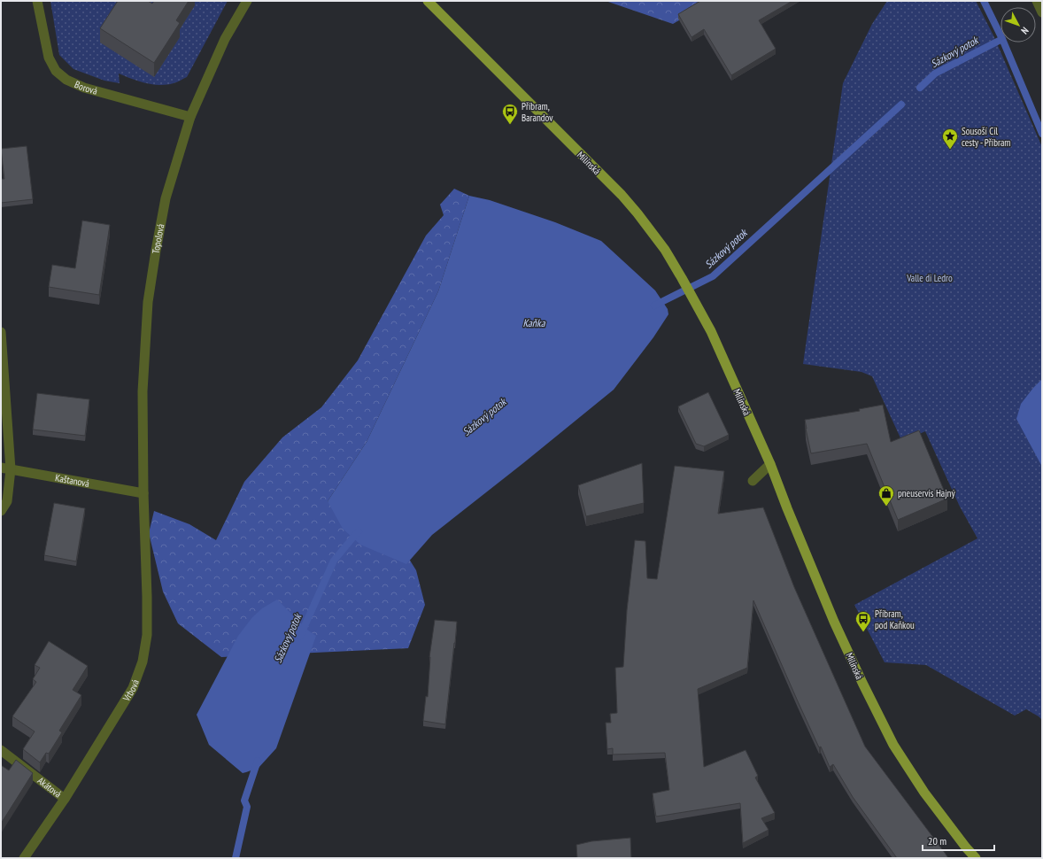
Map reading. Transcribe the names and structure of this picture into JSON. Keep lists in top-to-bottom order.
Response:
{
  "streets": {
    "main road": ["Milínská"],
    "street": [
      "Borová",
      "Topolová",
      "Kaštanová",
      "Vrbová",
      "Akátová"
    ]
  },
  "crossings": [
    ["Borová", "Topolová"],
    ["Topolová", "Kaštanová"],
    ["Topolová", "Vrbová"],
    ["Kaštanová", "Vrbová"],
    ["Vrbová", "Akátová"]
  ],
  "water": ["Sázkový potok", "Kaňka"],
  "parks": ["Valle di Ledro"],
  "places": {
    "bus stop": ["Příbram, Barandov", "Příbram, pod Kaňkou"],
    "place": ["Sousoší Cíl cesty - Příbram"],
    "shop": ["pneuservis Hajný"]
  },
  "scale_bar": "20 m",
  "north": "bottom right"
}
